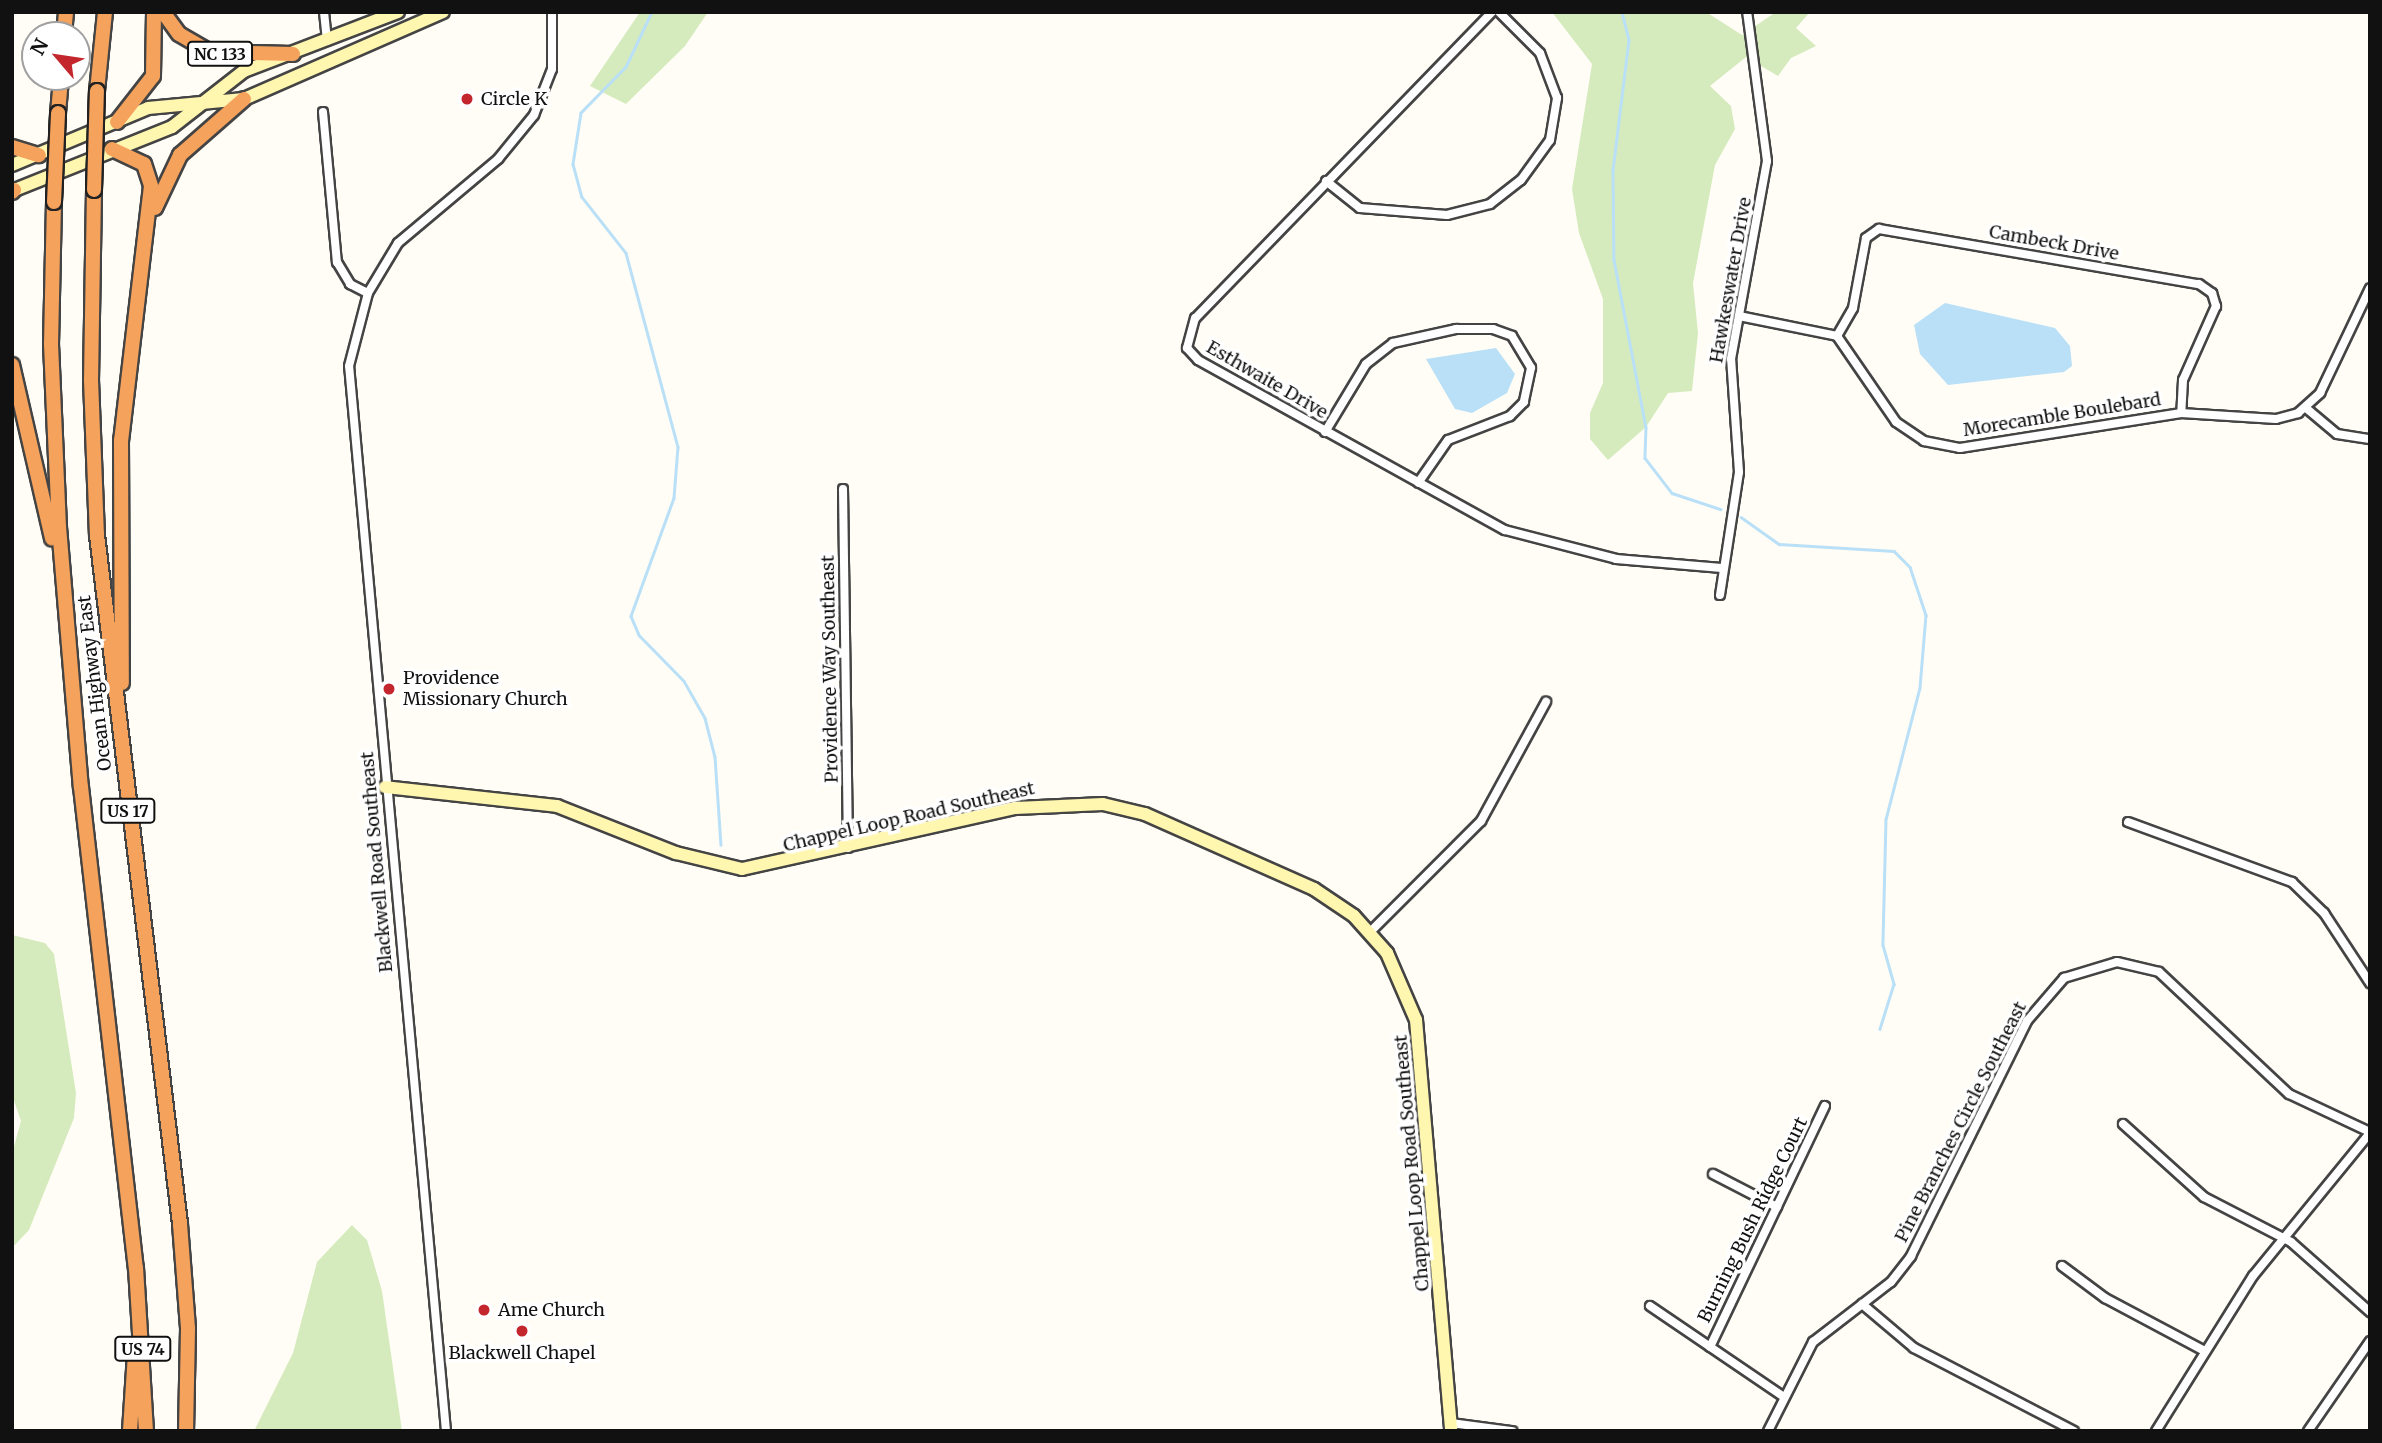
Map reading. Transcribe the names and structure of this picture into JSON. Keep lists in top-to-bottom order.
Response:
{
  "streets": {
    "highway": [
      "NC 133",
      "Ocean Highway East",
      "US 17",
      "US 74"
    ],
    "street": [
      "Cambeck Drive",
      "Hawkeswater Drive",
      "Esthwaite Drive",
      "Morecamble Boulebard",
      "Providence Way Southeast",
      "Chappel Loop Road Southeast",
      "Blackwell Road Southeast",
      "Pine Branches Circle Southeast",
      "Burning Bush Ridge Court"
    ]
  },
  "crossings": [
    ["Cambeck Drive", "Morecamble Boulebard"],
    ["Hawkeswater Drive", "Esthwaite Drive"],
    ["Providence Way Southeast", "Chappel Loop Road Southeast"],
    ["Ocean Highway East", "US 74"],
    ["Chappel Loop Road Southeast", "Blackwell Road Southeast"]
  ],
  "places": [
    "Circle K",
    "Providence Missionary Church",
    "Ame Church",
    "Blackwell Chapel"
  ],
  "north": "top left"
}
